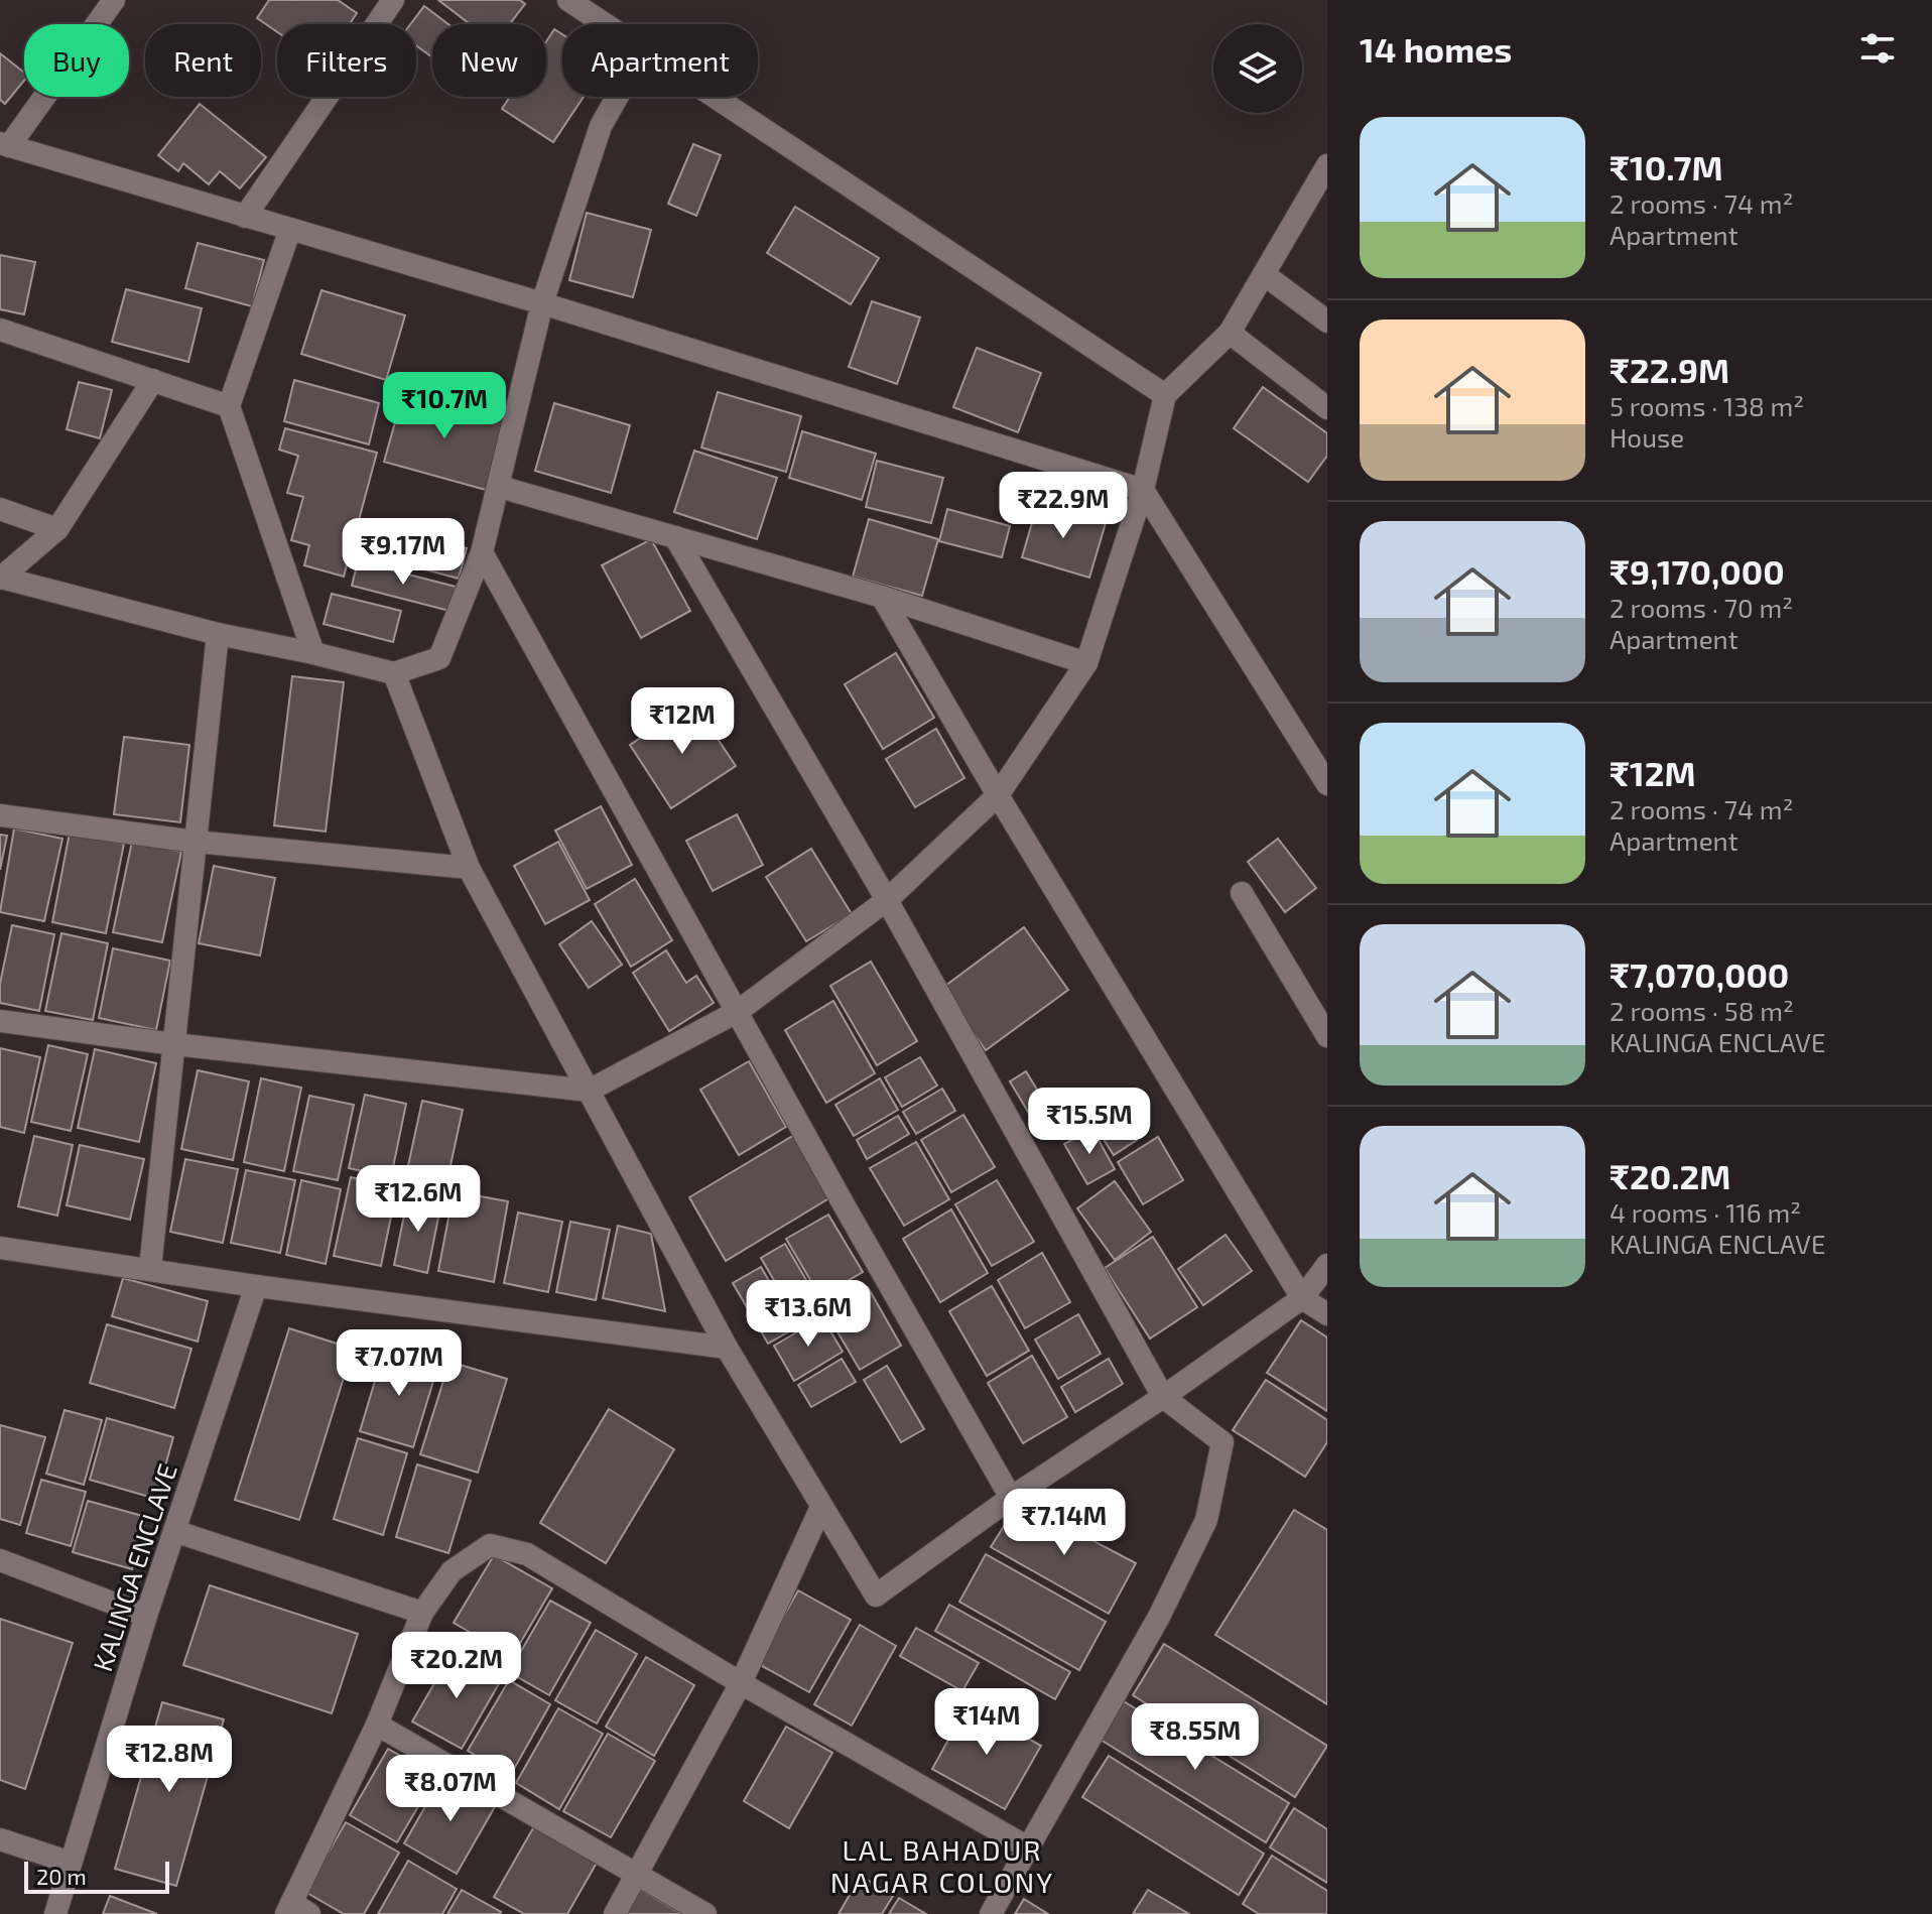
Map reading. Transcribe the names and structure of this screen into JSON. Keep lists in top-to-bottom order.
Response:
{
  "streets": {
    "street": ["KALINGA ENCLAVE"]
  },
  "districts": ["LAL BAHADUR NAGAR COLONY"],
  "scale_bar": "20 m",
  "page": {
    "heading": "14 homes",
    "chip": [
      "Buy",
      "Rent",
      "Filters",
      "New",
      "Apartment"
    ],
    "list": [
      {
        "name": "₹10.7M",
        "note": "2 rooms · 74 m² · Apartment"
      },
      {
        "name": "₹22.9M",
        "note": "5 rooms · 138 m² · House"
      },
      {
        "name": "₹9,170,000",
        "note": "2 rooms · 70 m² · Apartment"
      },
      {
        "name": "₹12M",
        "note": "2 rooms · 74 m² · Apartment"
      },
      {
        "name": "₹7,070,000",
        "note": "2 rooms · 58 m² · KALINGA ENCLAVE"
      },
      {
        "name": "₹20.2M",
        "note": "4 rooms · 116 m² · KALINGA ENCLAVE"
      }
    ],
    "price": [
      "₹10.7M",
      "₹22.9M",
      "₹9.17M",
      "₹12M",
      "₹15.5M",
      "₹12.6M",
      "₹13.6M",
      "₹7.07M",
      "₹7.14M",
      "₹20.2M",
      "₹14M",
      "₹8.55M",
      "₹12.8M",
      "₹8.07M"
    ],
    "scale": "20 m"
  }
}
